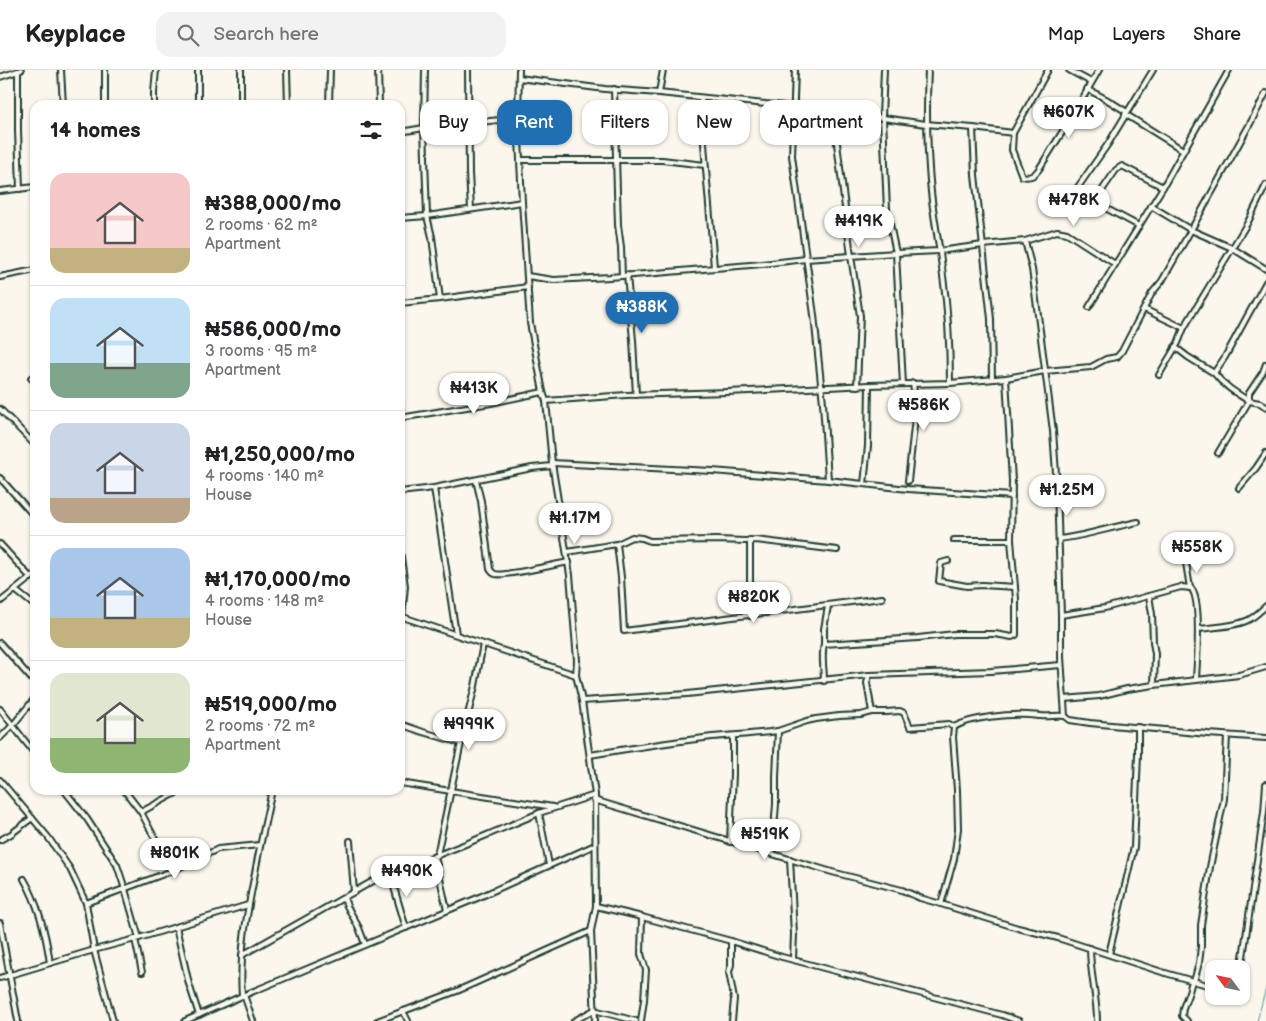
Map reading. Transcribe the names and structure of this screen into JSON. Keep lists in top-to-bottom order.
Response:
{
  "north": "top left",
  "page": {
    "header": "Keyplace",
    "search": "Search here",
    "nav": ["Map", "Layers", "Share"],
    "price": [
      "₦607K",
      "₦478K",
      "₦419K",
      "₦388K",
      "₦413K",
      "₦586K",
      "₦1.25M",
      "₦1.17M",
      "₦558K",
      "₦820K",
      "₦999K",
      "₦519K",
      "₦801K",
      "₦490K"
    ],
    "chip": [
      "Buy",
      "Rent",
      "Filters",
      "New",
      "Apartment"
    ],
    "heading": "14 homes",
    "list": [
      {
        "name": "₦388,000/mo",
        "note": "2 rooms · 62 m² · Apartment"
      },
      {
        "name": "₦586,000/mo",
        "note": "3 rooms · 95 m² · Apartment"
      },
      {
        "name": "₦1,250,000/mo",
        "note": "4 rooms · 140 m² · House"
      },
      {
        "name": "₦1,170,000/mo",
        "note": "4 rooms · 148 m² · House"
      },
      {
        "name": "₦519,000/mo",
        "note": "2 rooms · 72 m² · Apartment"
      }
    ]
  }
}
